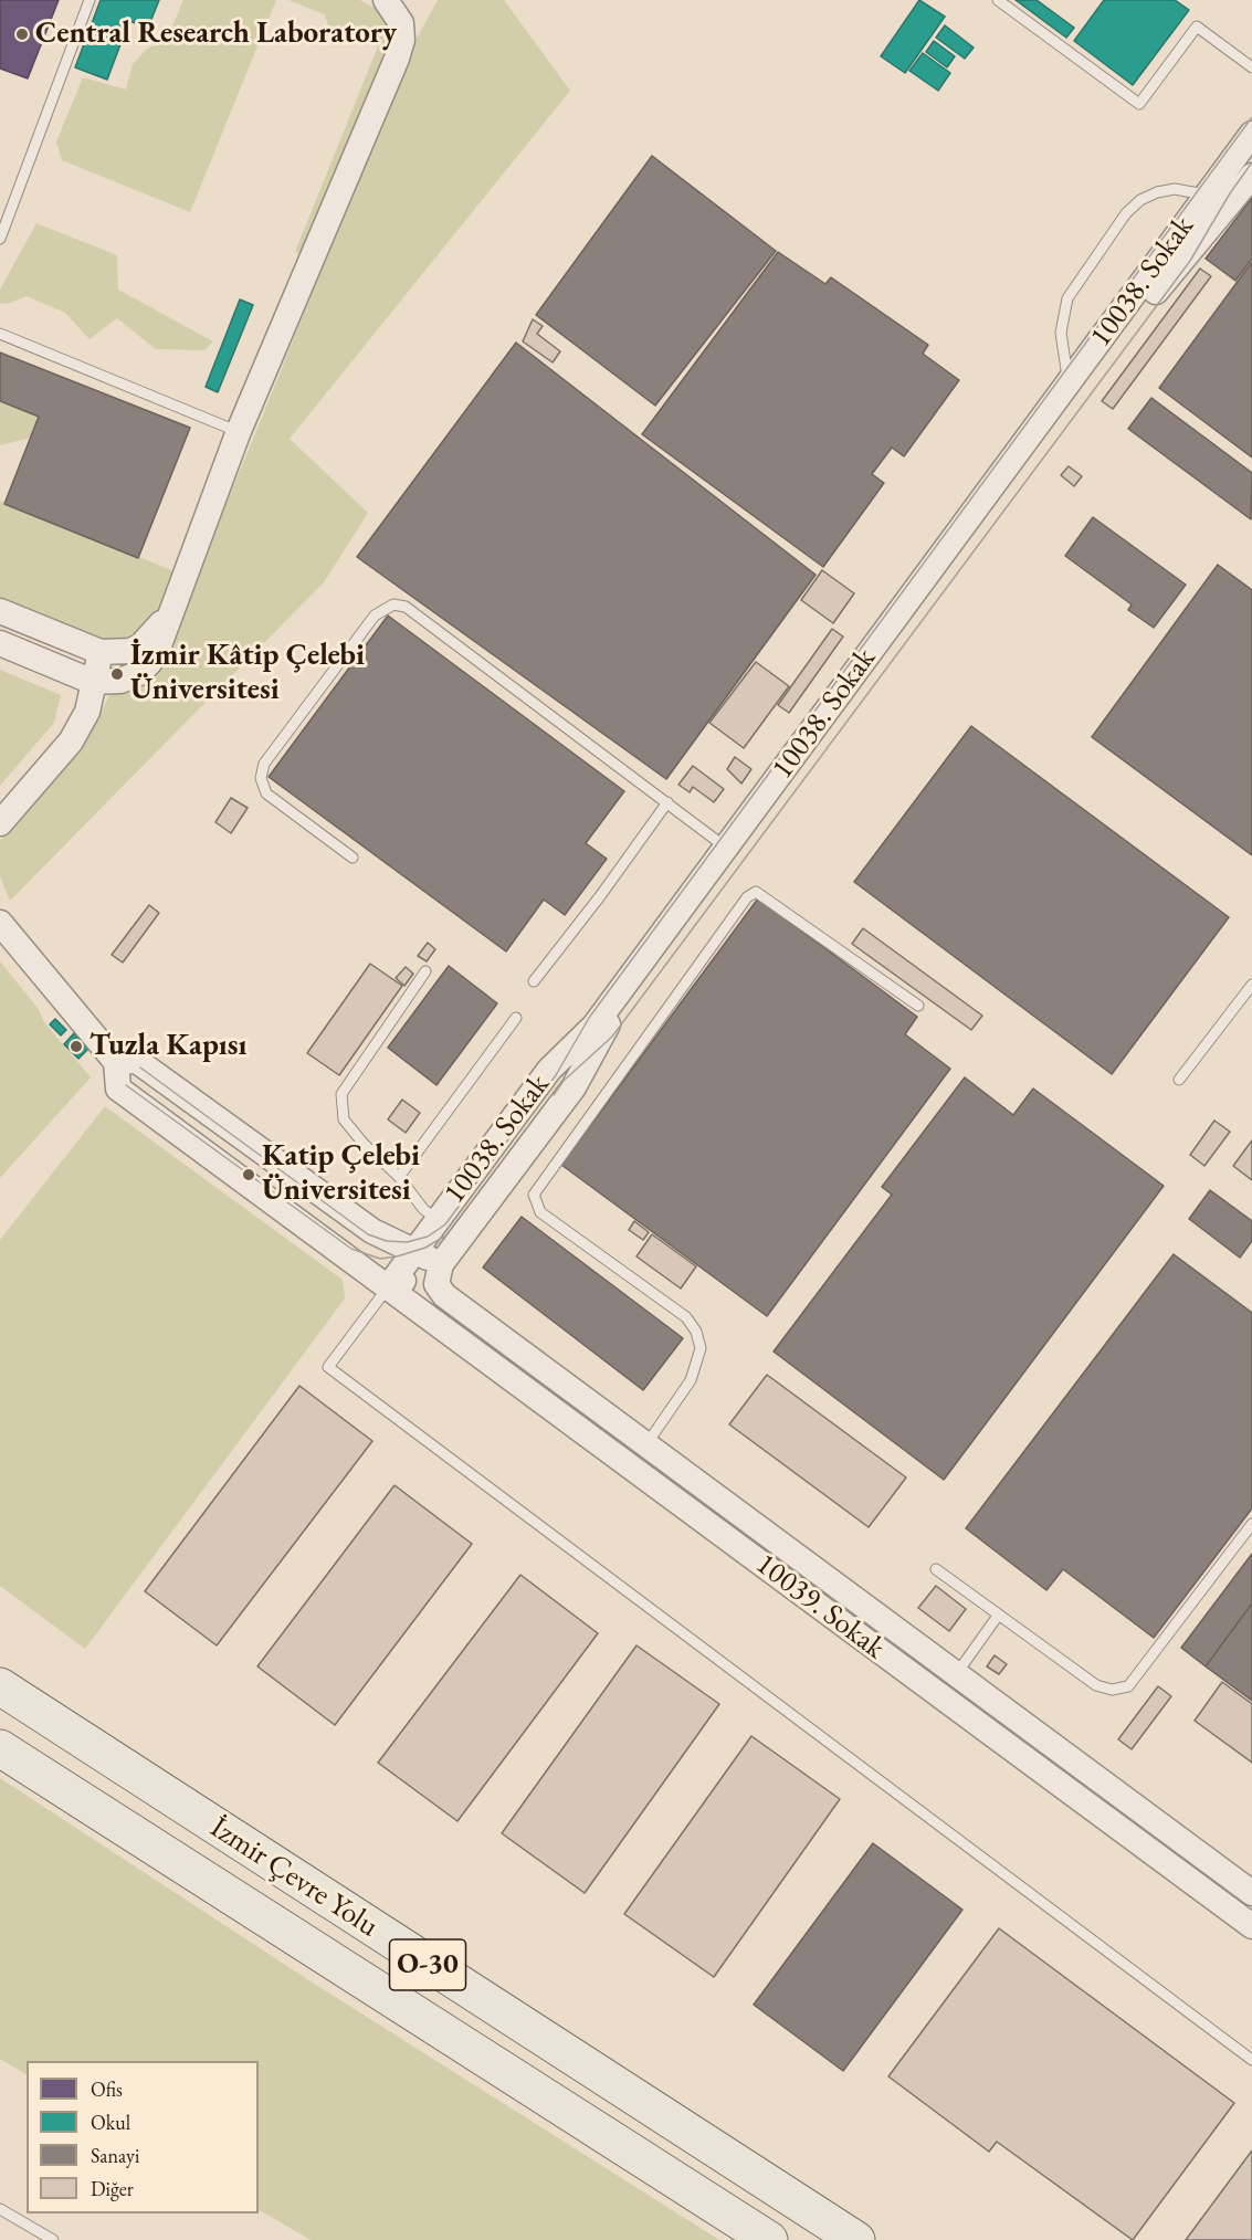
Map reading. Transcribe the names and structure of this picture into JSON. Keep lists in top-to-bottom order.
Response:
{
  "streets": {
    "highway": ["İzmir Çevre Yolu", "O-30"],
    "street": ["10038. Sokak", "10039. Sokak"]
  },
  "crossings": [
    ["10038. Sokak", "10039. Sokak"]
  ],
  "places": [
    "Central Research Laboratory",
    "İzmir Kâtip Çelebi Üniversitesi",
    "Tuzla Kapısı",
    "Katip Çelebi Üniversitesi"
  ],
  "legend": [
    "Ofis",
    "Okul",
    "Sanayi",
    "Diğer"
  ]
}
